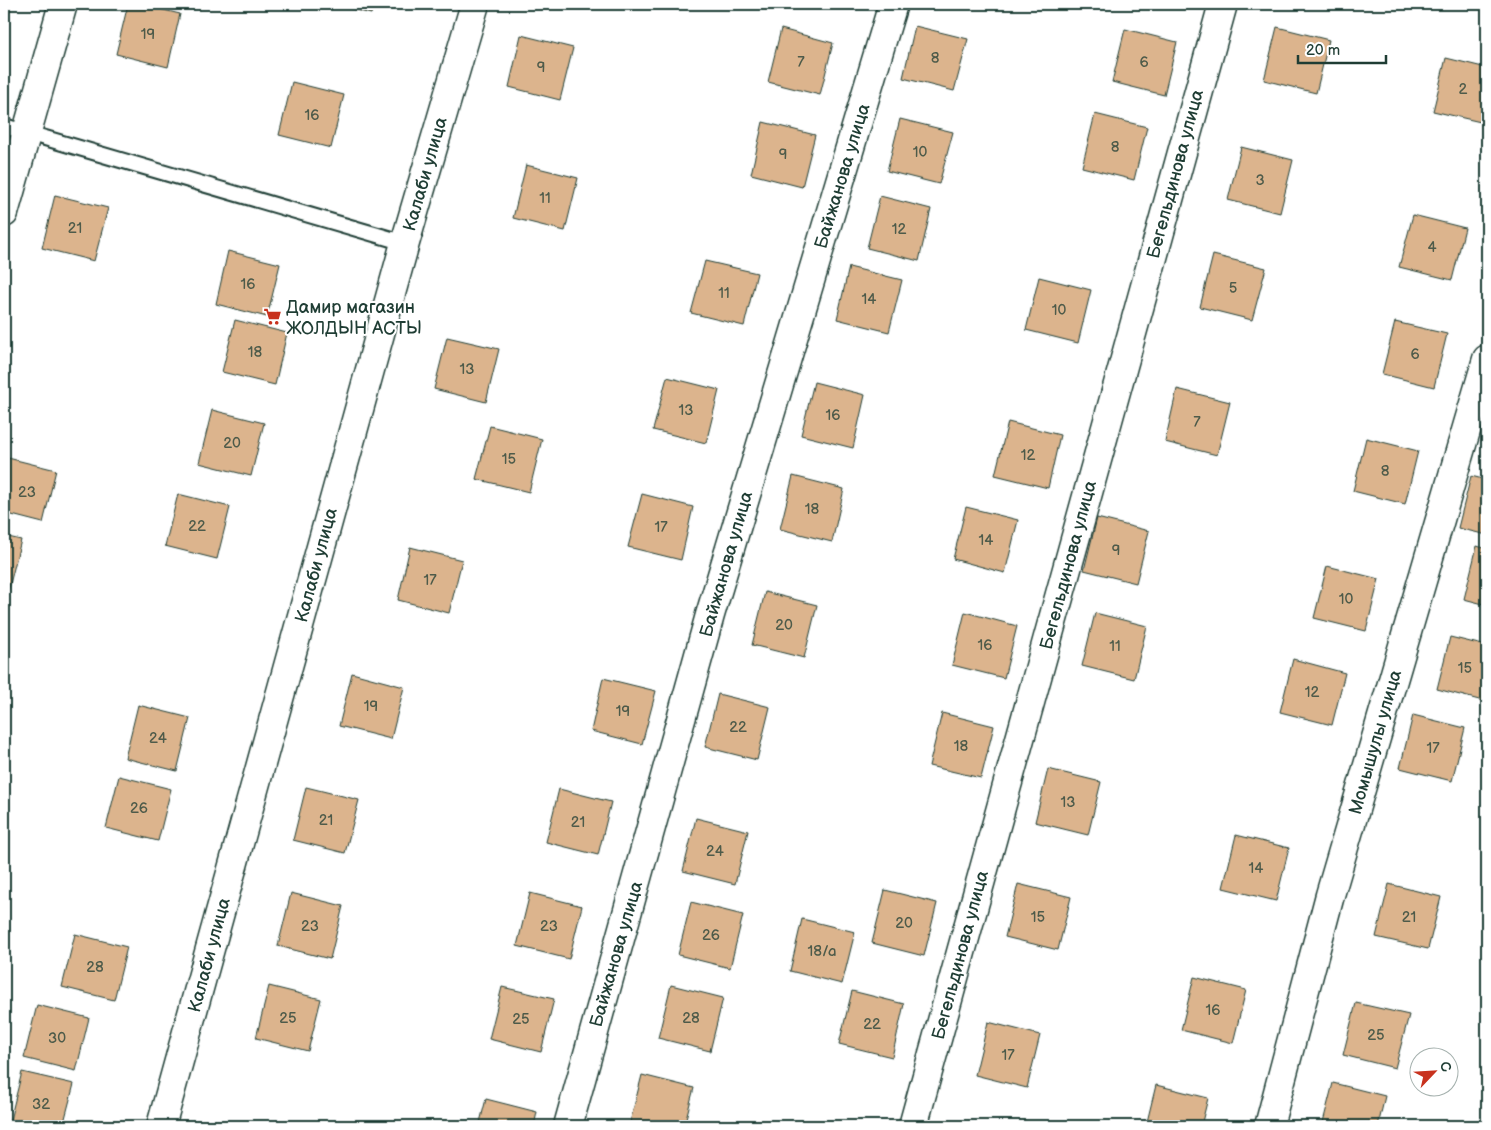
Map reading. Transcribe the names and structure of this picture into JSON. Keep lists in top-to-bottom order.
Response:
{
  "streets": {
    "street": [
      "Калаби улица",
      "Бегельдинова улица",
      "Байжанова улица",
      "Момышулы улица"
    ]
  },
  "places": {
    "supermarket": ["Дамир магазин ЖОЛДЫН АСТЫ"]
  },
  "house_numbers": [
    "19",
    "8",
    "7",
    "6",
    "9",
    "2",
    "16",
    "8",
    "10",
    "9",
    "3",
    "11",
    "21",
    "12",
    "4",
    "16",
    "5",
    "11",
    "14",
    "10",
    "18",
    "6",
    "13",
    "13",
    "16",
    "7",
    "20",
    "12",
    "15",
    "8",
    "23",
    "18",
    "22",
    "17",
    "14",
    "9",
    "17",
    "10",
    "20",
    "16",
    "11",
    "15",
    "12",
    "19",
    "19",
    "22",
    "24",
    "18",
    "17",
    "13",
    "26",
    "21",
    "21",
    "24",
    "14",
    "15",
    "21",
    "20",
    "23",
    "23",
    "26",
    "18/a",
    "28",
    "16",
    "25",
    "28",
    "25",
    "22",
    "25",
    "30",
    "17",
    "32"
  ],
  "scale_bar": "20 m",
  "north": "top right"
}
